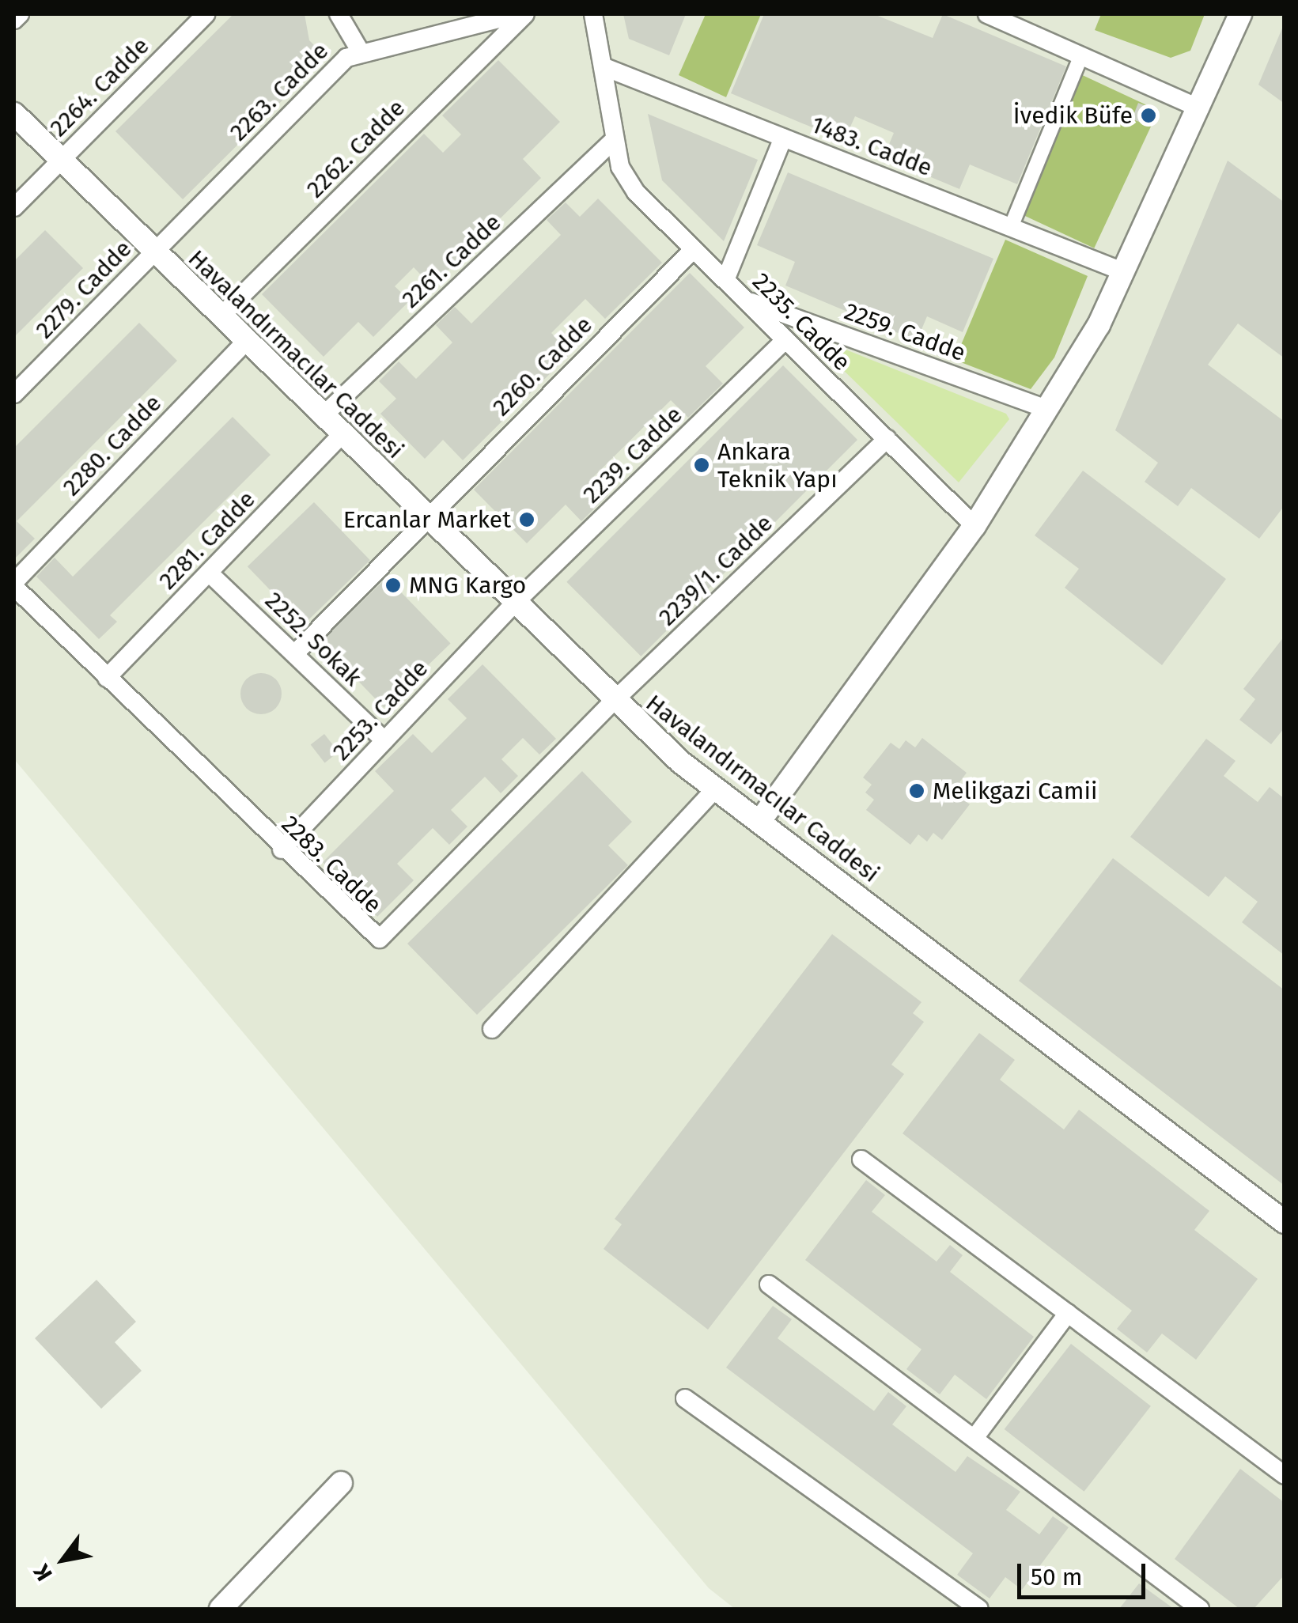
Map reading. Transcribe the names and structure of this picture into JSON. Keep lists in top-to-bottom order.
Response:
{
  "streets": {
    "street": [
      "2264. Cadde",
      "2263. Cadde",
      "1483. Cadde",
      "2262. Cadde",
      "2261. Cadde",
      "2279. Cadde",
      "2235. Cadde",
      "2259. Cadde",
      "Havalandırmacılar Caddesi",
      "2260. Cadde",
      "2280. Cadde",
      "2239. Cadde",
      "2281. Cadde",
      "2239/1. Cadde",
      "2252. Sokak",
      "2253. Cadde",
      "2283. Cadde"
    ]
  },
  "crossings": [
    ["2264. Cadde", "Havalandırmacılar Caddesi"],
    ["2263. Cadde", "2279. Cadde"],
    ["2263. Cadde", "Havalandırmacılar Caddesi"],
    ["1483. Cadde", "2235. Cadde"],
    ["2262. Cadde", "Havalandırmacılar Caddesi"],
    ["2261. Cadde", "2235. Cadde"],
    ["2261. Cadde", "Havalandırmacılar Caddesi"],
    ["2279. Cadde", "Havalandırmacılar Caddesi"],
    ["2235. Cadde", "2259. Cadde"],
    ["2235. Cadde", "2260. Cadde"],
    ["2235. Cadde", "2239. Cadde"],
    ["2235. Cadde", "2239/1. Cadde"],
    ["Havalandırmacılar Caddesi", "2260. Cadde"],
    ["Havalandırmacılar Caddesi", "2280. Cadde"],
    ["Havalandırmacılar Caddesi", "2239. Cadde"],
    ["Havalandırmacılar Caddesi", "2281. Cadde"],
    ["Havalandırmacılar Caddesi", "2239/1. Cadde"],
    ["Havalandırmacılar Caddesi", "2253. Cadde"],
    ["Havalandırmacılar Caddesi", "2283. Cadde"],
    ["2260. Cadde", "2252. Sokak"],
    ["2280. Cadde", "2283. Cadde"],
    ["2239. Cadde", "2253. Cadde"],
    ["2281. Cadde", "2252. Sokak"],
    ["2281. Cadde", "2283. Cadde"],
    ["2239/1. Cadde", "2283. Cadde"],
    ["2252. Sokak", "2253. Cadde"],
    ["2253. Cadde", "2283. Cadde"]
  ],
  "places": [
    "İvedik Büfe",
    "Ankara Teknik Yapı",
    "Ercanlar Market",
    "MNG Kargo",
    "Melikgazi Camii"
  ],
  "scale_bar": "50 m",
  "north": "bottom left"
}
